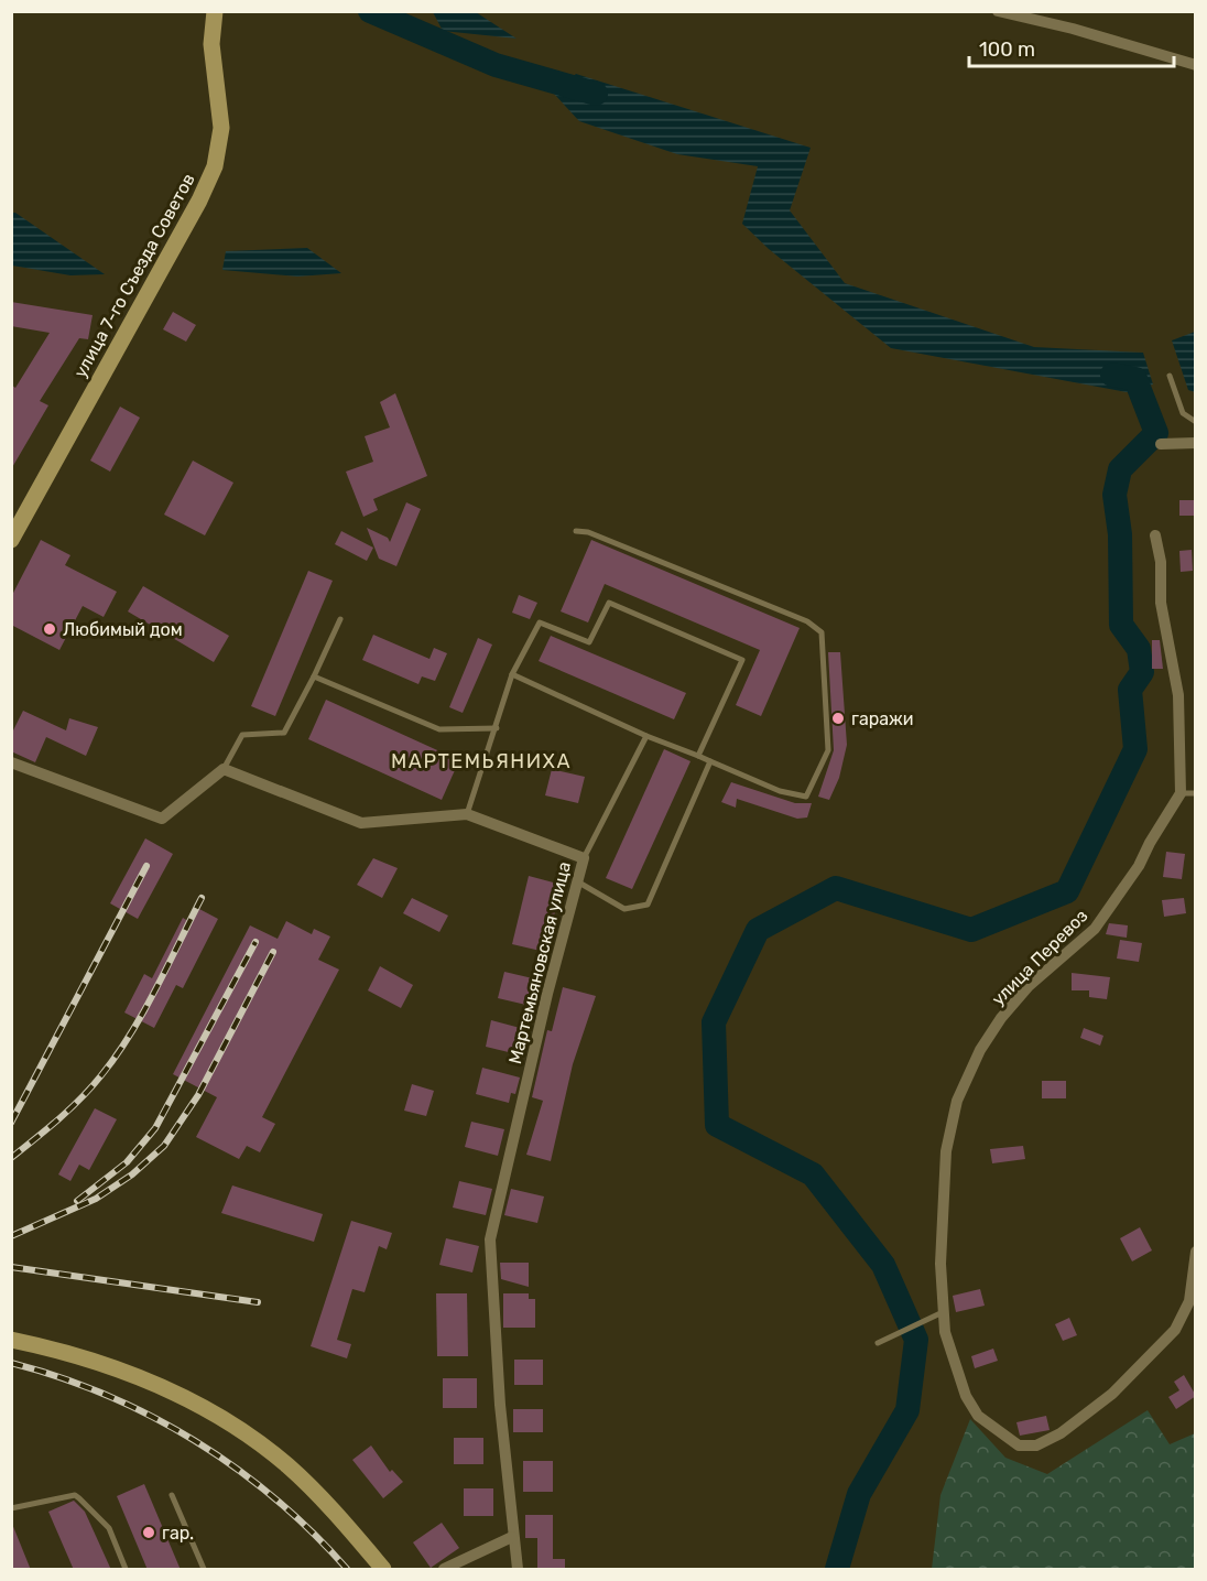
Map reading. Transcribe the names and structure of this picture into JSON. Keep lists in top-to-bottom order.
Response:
{
  "streets": {
    "street": ["улица 7-го Съезда Советов", "улица Перевоз", "Мартемьяновская улица"]
  },
  "districts": ["МАРТЕМЬЯНИХА"],
  "places": ["Любимый дом", "гаражи", "гар."],
  "scale_bar": "100 m"
}
